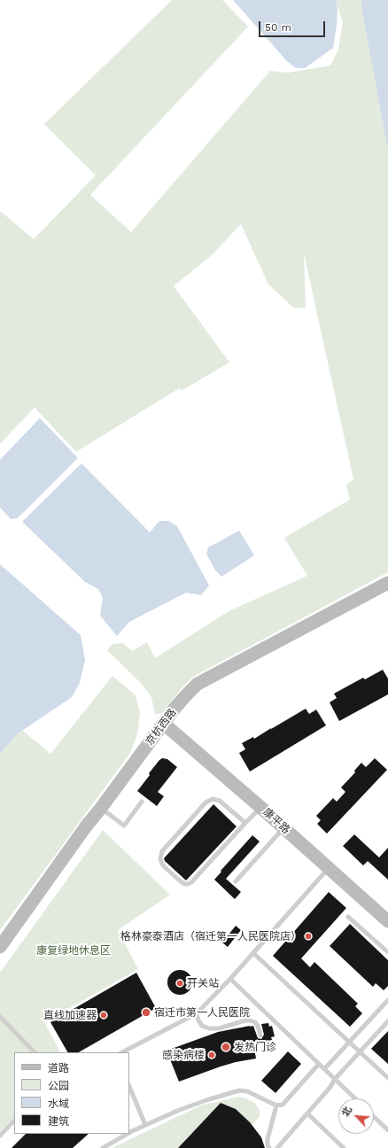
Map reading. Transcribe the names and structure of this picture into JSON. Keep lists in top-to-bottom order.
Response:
{
  "streets": {
    "street": ["京杭西路", "康平路"]
  },
  "crossings": [
    ["京杭西路", "康平路"]
  ],
  "parks": ["康复绿地休息区"],
  "places": [
    "格林豪泰酒店（宿迁第一人民医院店）",
    "开关站",
    "宿迁市第一人民医院",
    "直线加速器",
    "发热门诊",
    "感染病楼"
  ],
  "legend": [
    "道路",
    "公园",
    "水域",
    "建筑"
  ],
  "scale_bar": "50 m",
  "north": "top left"
}
